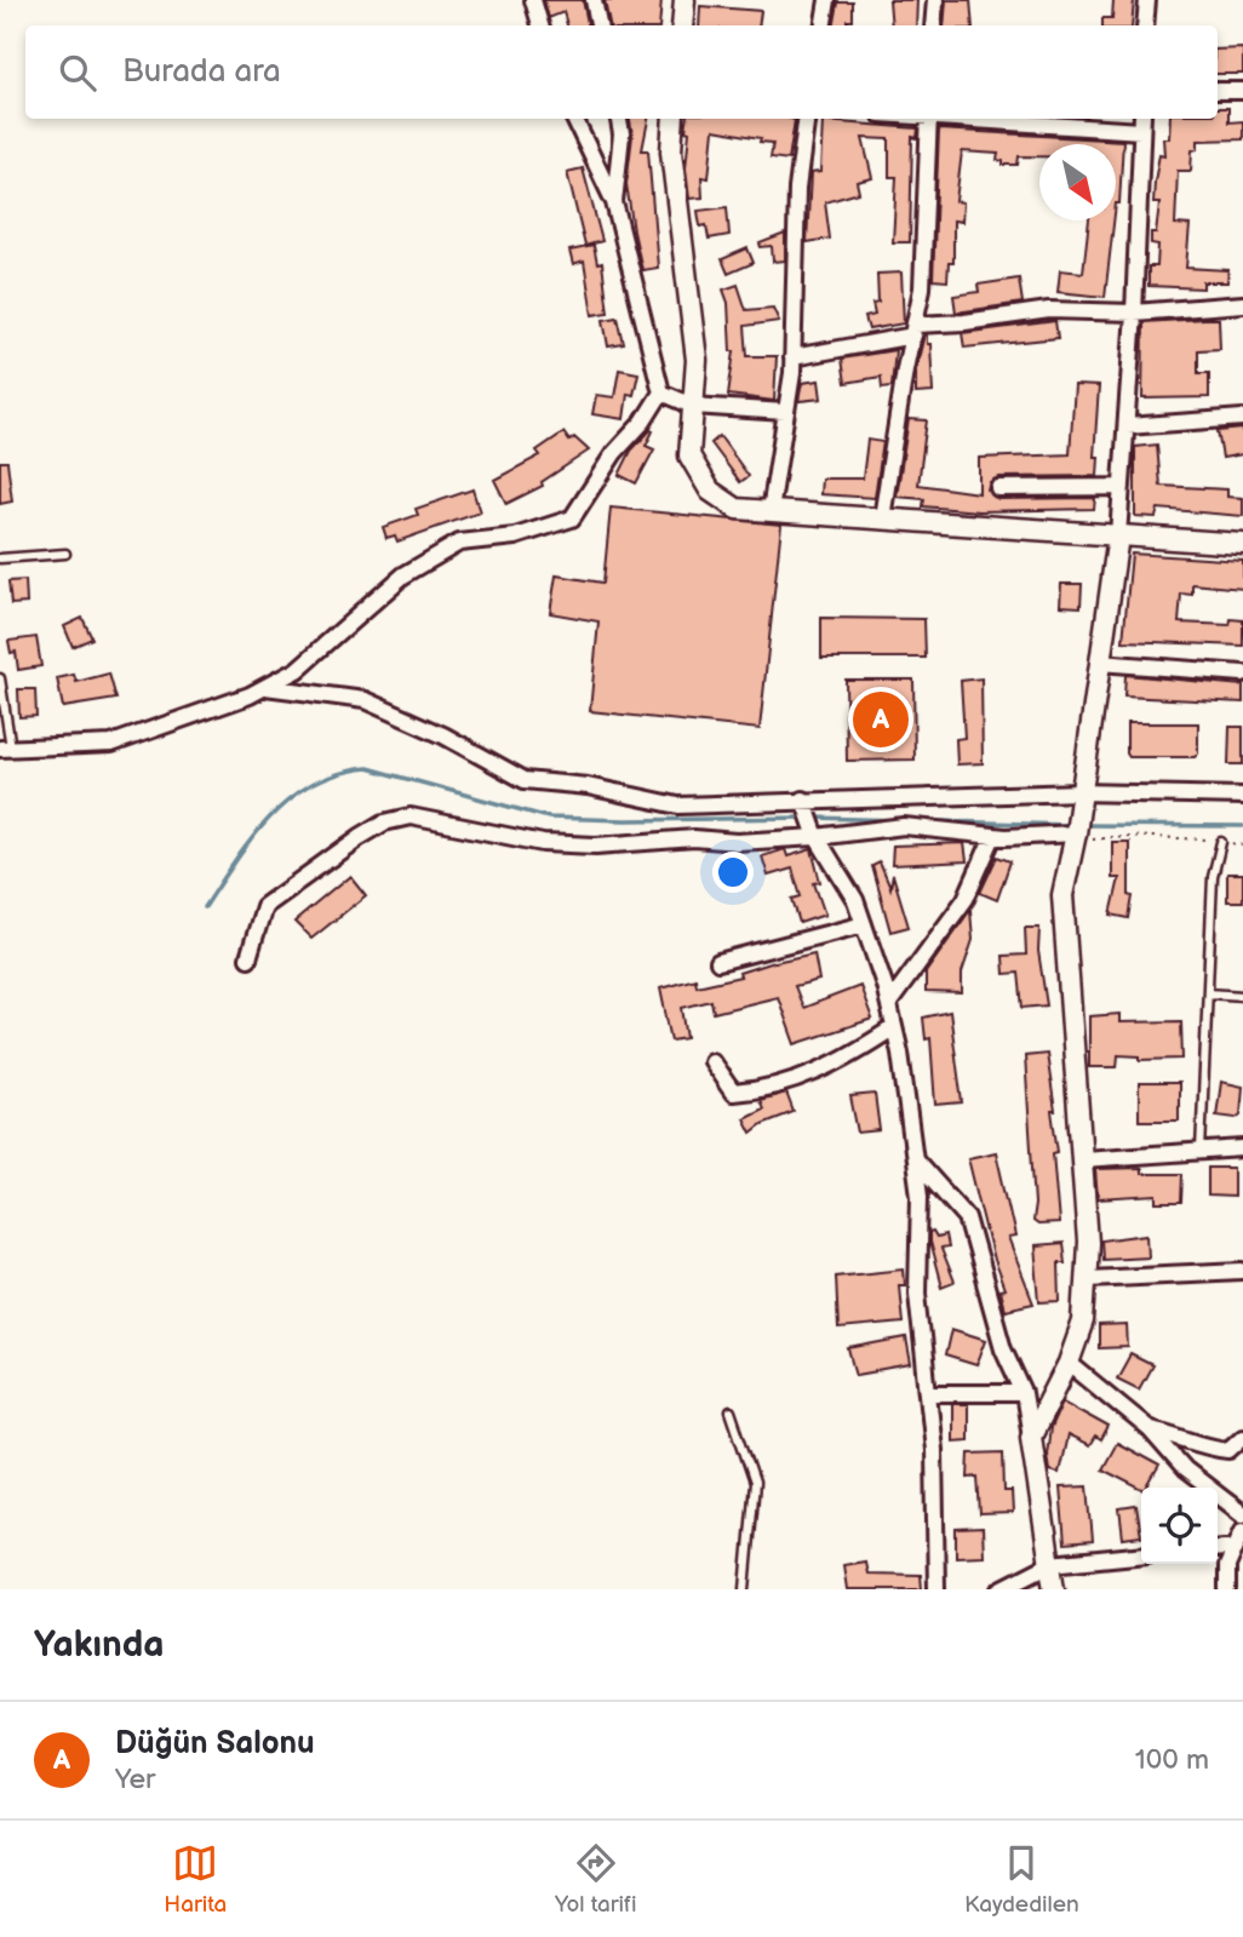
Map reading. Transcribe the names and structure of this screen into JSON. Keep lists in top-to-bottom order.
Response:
{
  "north": "bottom right",
  "page": {
    "search": "Burada ara",
    "pins": "A",
    "heading": "Yakında",
    "list": [
      {
        "mark": "A",
        "name": "Düğün Salonu",
        "note": "Yer",
        "value": "100 m"
      }
    ],
    "nav": ["Harita", "Yol tarifi", "Kaydedilen"]
  }
}
